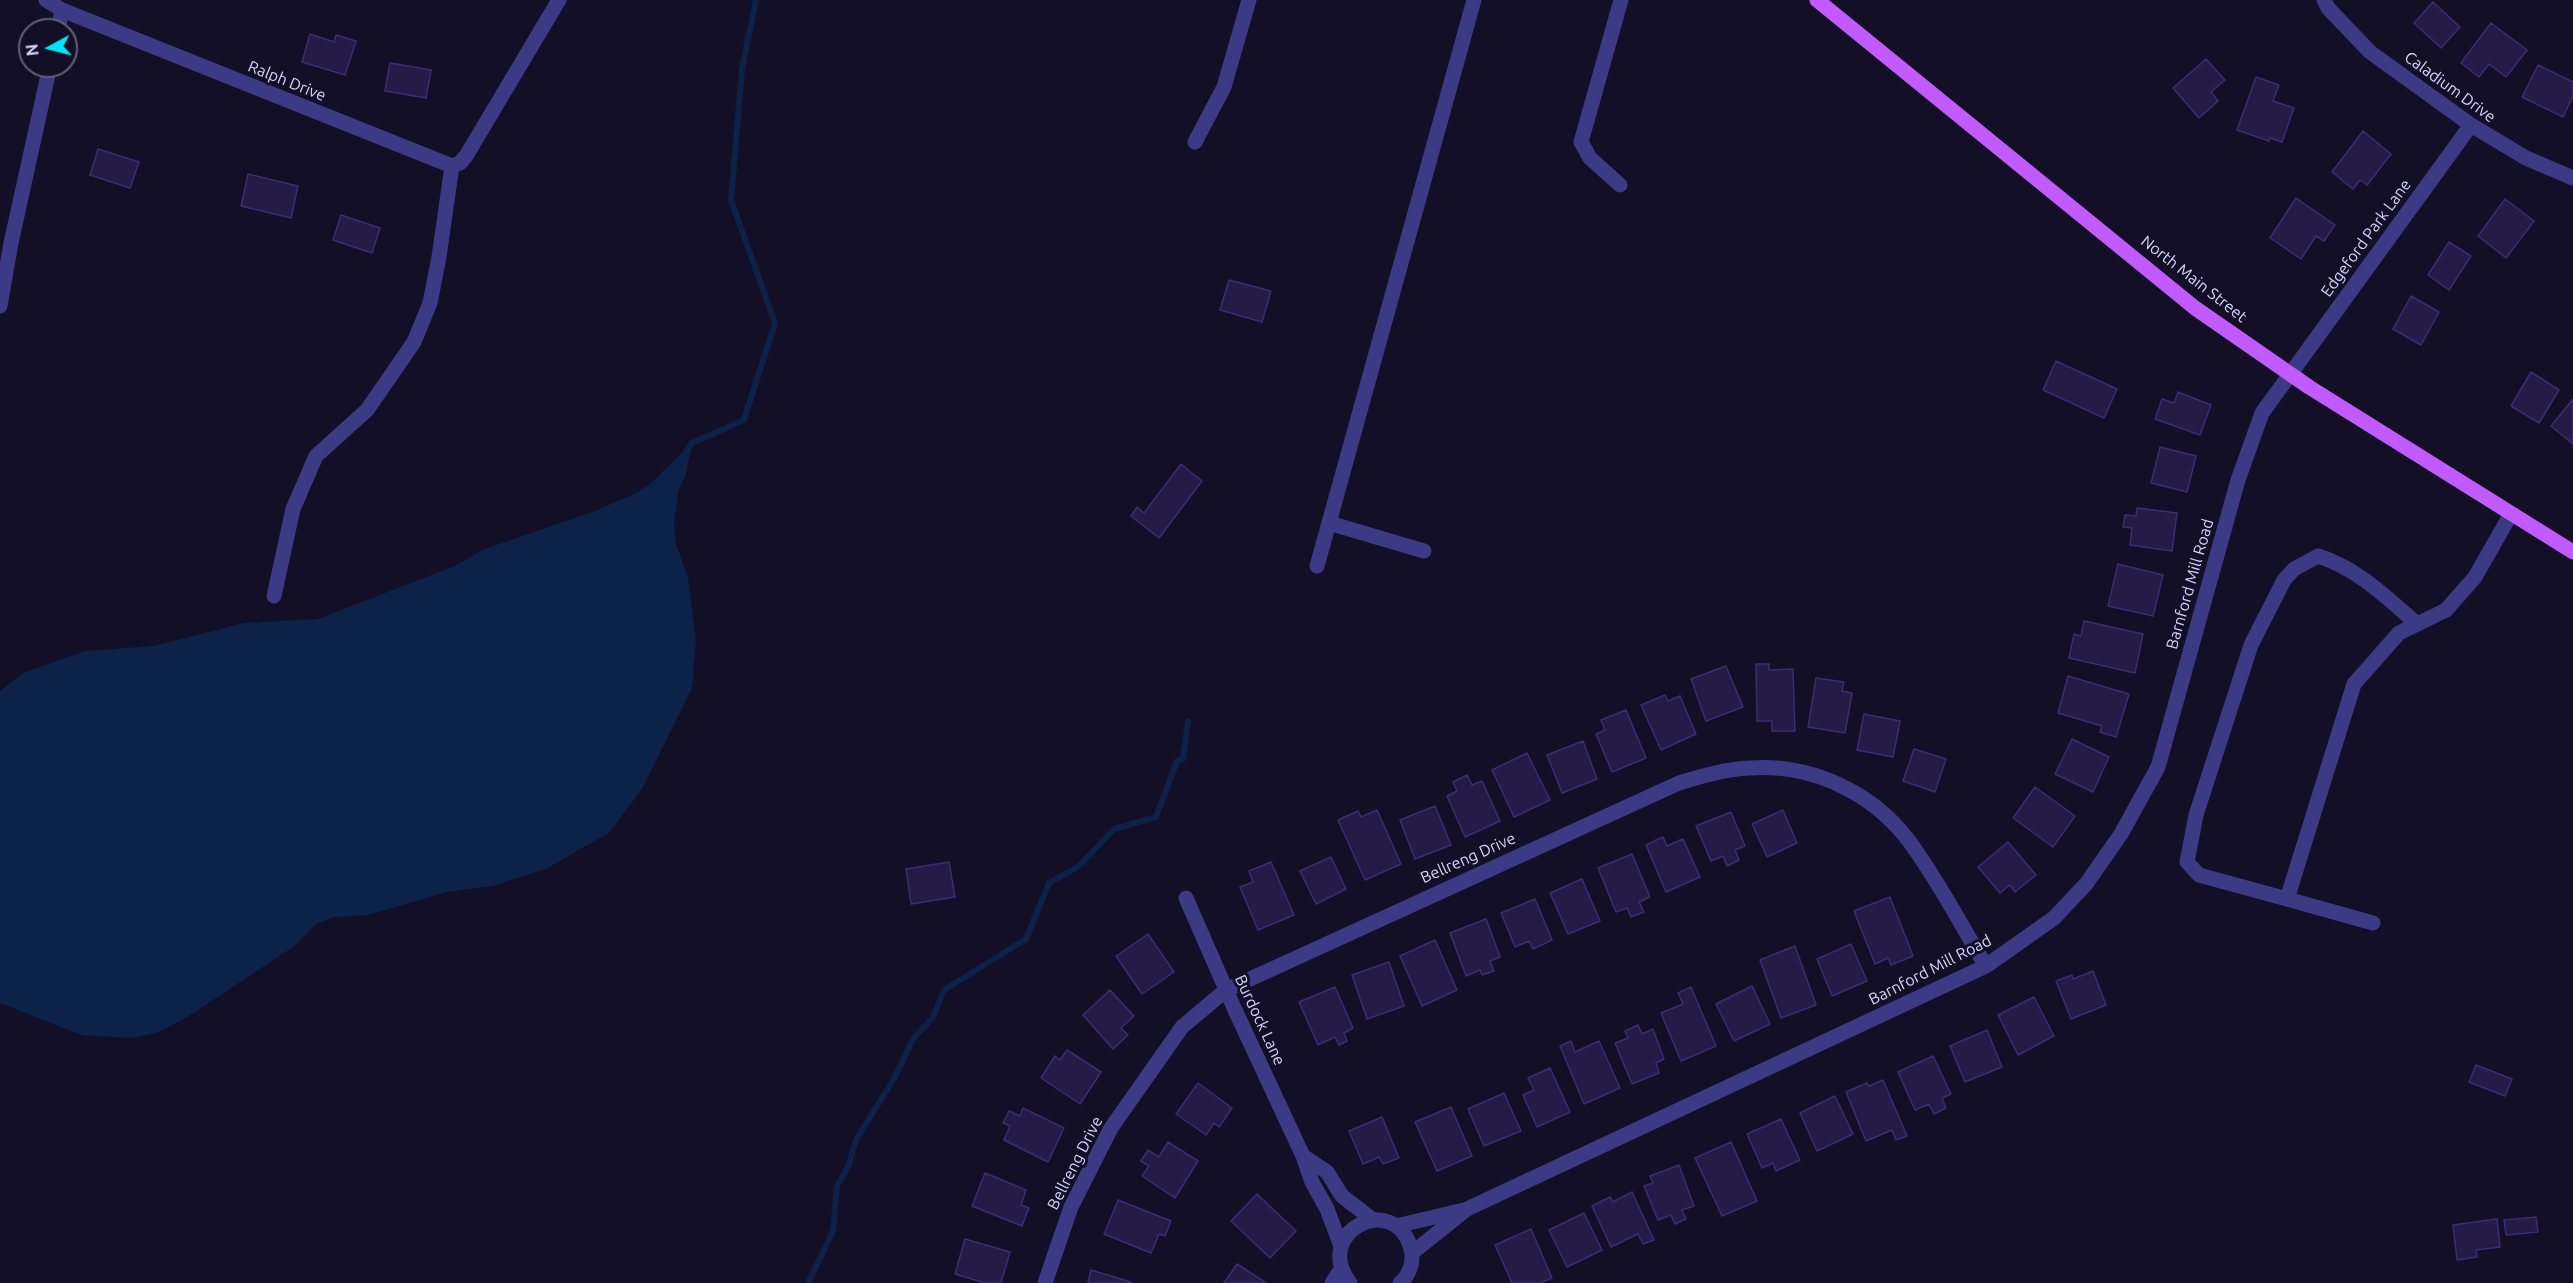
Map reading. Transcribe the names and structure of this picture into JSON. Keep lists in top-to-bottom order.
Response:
{
  "streets": {
    "main road": ["North Main Street"],
    "street": [
      "Ralph Drive",
      "Caladium Drive",
      "Edgeford Park Lane",
      "Barnford Mill Road",
      "Bellreng Drive",
      "Burdock Lane"
    ]
  },
  "crossings": [
    ["Caladium Drive", "Edgeford Park Lane"],
    ["Edgeford Park Lane", "North Main Street"],
    ["Edgeford Park Lane", "Barnford Mill Road"],
    ["North Main Street", "Barnford Mill Road"],
    ["Barnford Mill Road", "Bellreng Drive"],
    ["Barnford Mill Road", "Burdock Lane"],
    ["Bellreng Drive", "Burdock Lane"]
  ],
  "north": "left"
}
